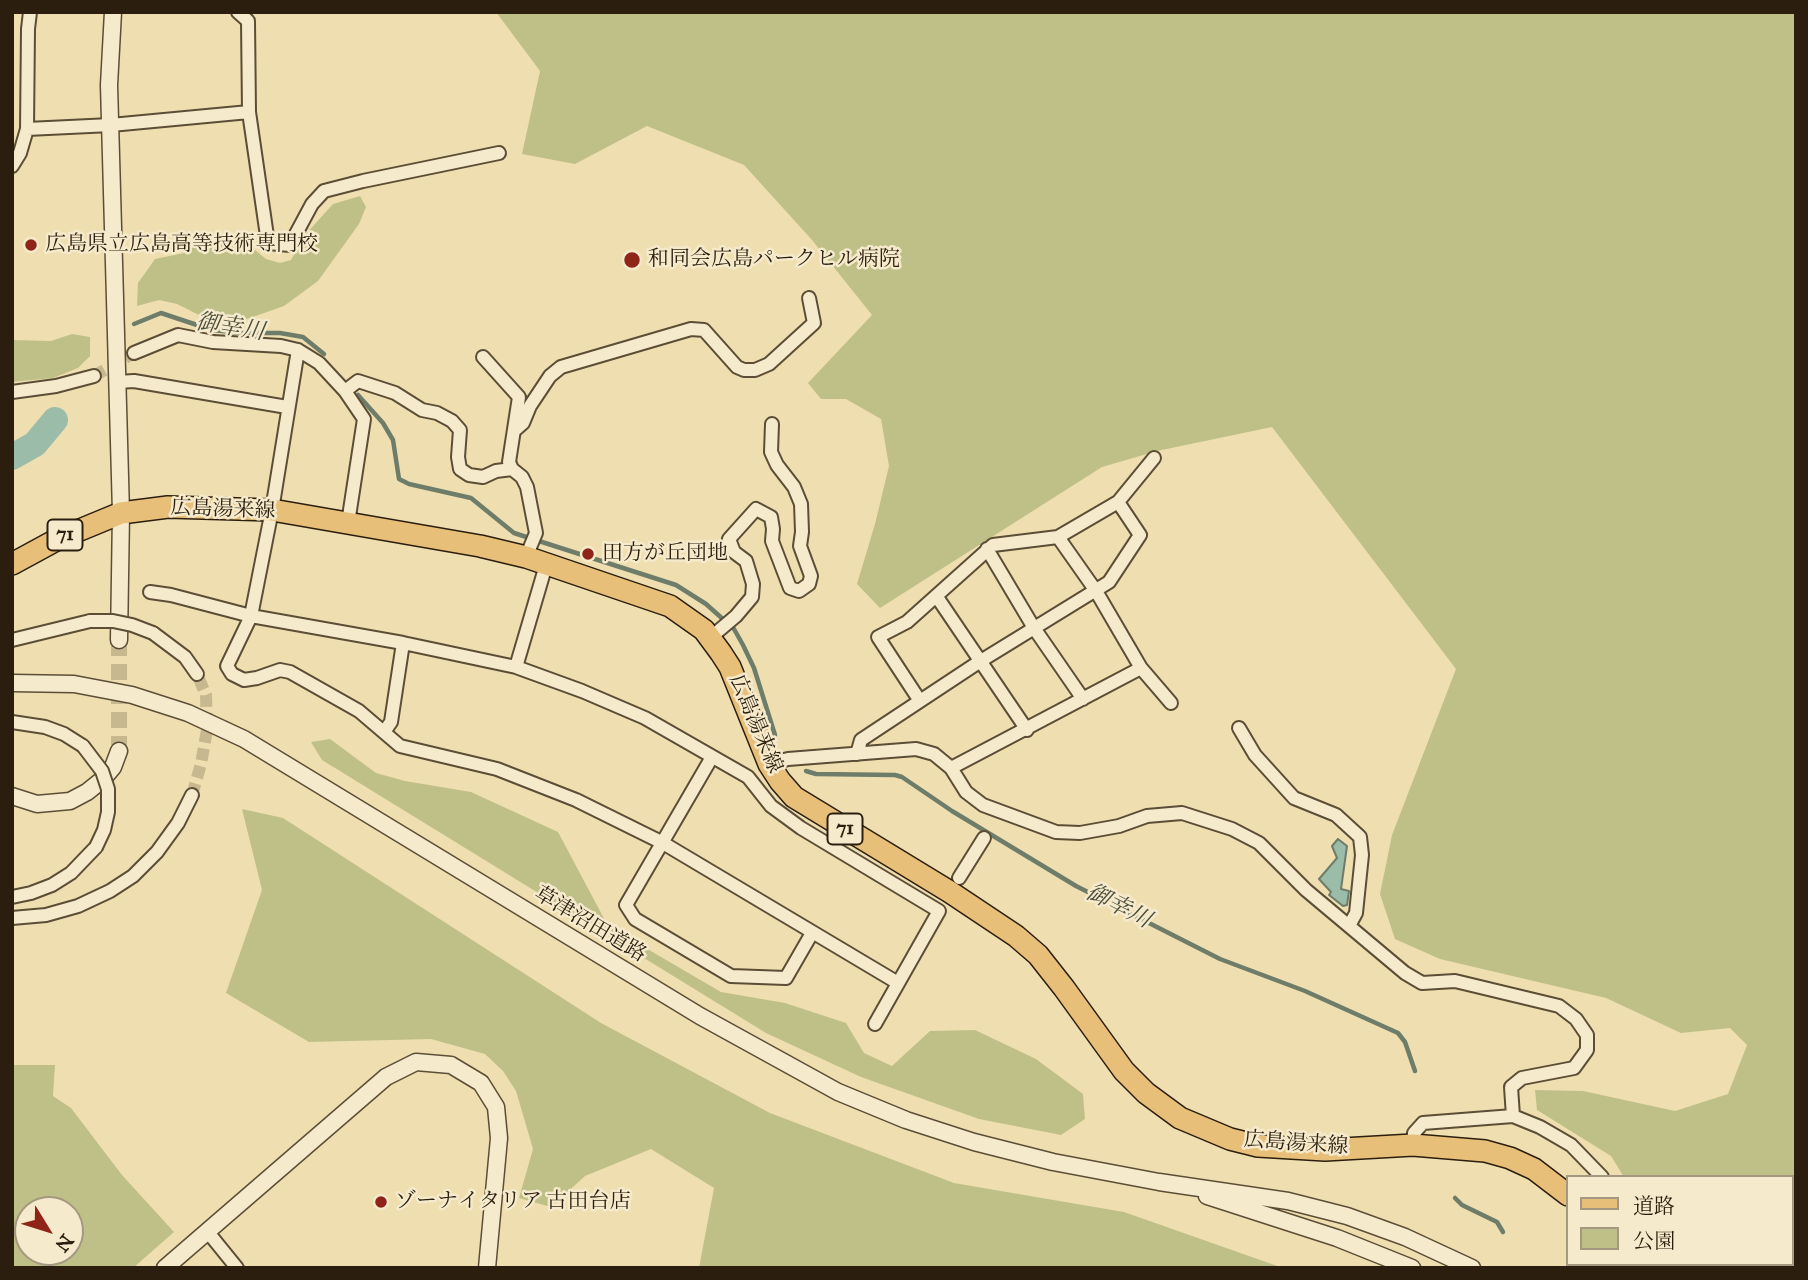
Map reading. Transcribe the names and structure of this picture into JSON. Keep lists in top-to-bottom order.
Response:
{
  "streets": {
    "main road": ["広島湯来線", "71"],
    "street": ["草津沼田道路"]
  },
  "water": ["御幸川"],
  "places": [
    "広島県立広島高等技術専門校",
    "和同会広島パークヒル病院",
    "田方が丘団地",
    "ゾーナイタリア 古田台店"
  ],
  "legend": ["道路", "公園"],
  "north": "bottom right"
}
